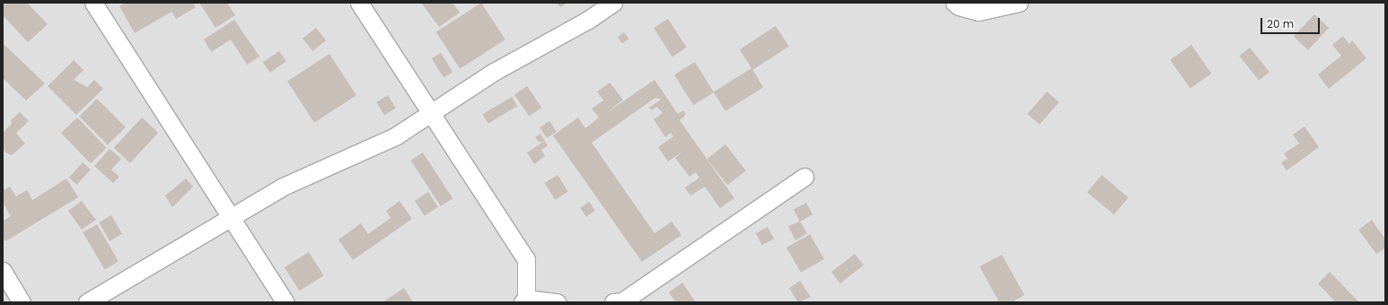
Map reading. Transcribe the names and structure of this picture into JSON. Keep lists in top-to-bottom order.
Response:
{
  "scale_bar": "20 m"
}
